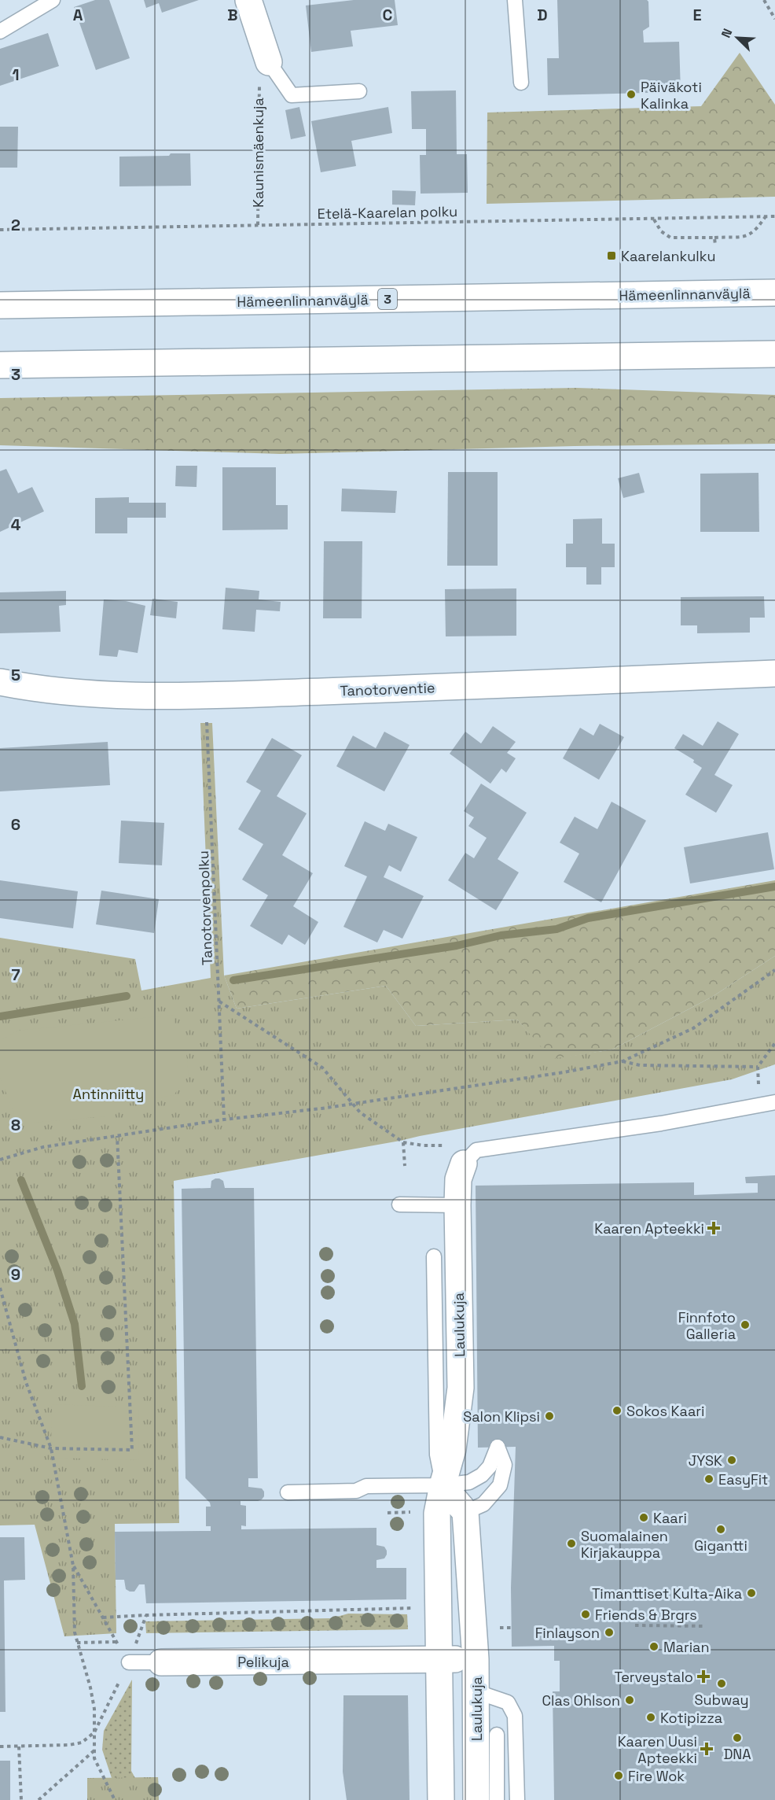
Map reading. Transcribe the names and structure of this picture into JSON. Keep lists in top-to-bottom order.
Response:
{
  "streets": {
    "main road": [
      "Hämeenlinnanväylä",
      "3",
      "Tanotorventie",
      "Laulukuja",
      "Pelikuja"
    ],
    "path": ["Kaunismäenkuja", "Etelä-Kaarelan polku", "Tanotorvenpolku"]
  },
  "crossings": [
    ["Kaunismäenkuja", "Etelä-Kaarelan polku"],
    ["Tanotorventie", "Tanotorvenpolku"],
    ["Laulukuja", "Pelikuja"]
  ],
  "parks": ["Antinniitty"],
  "places": {
    "other": [
      "Päiväkoti Kalinka",
      "Finnfoto Galleria",
      "Sokos Kaari",
      "Salon Klipsi",
      "JYSK",
      "EasyFit",
      "Kaari",
      "Gigantti",
      "Suomalainen Kirjakauppa",
      "Timanttiset Kulta-Aika",
      "Friends & Brgrs",
      "Finlayson",
      "Marian",
      "Subway",
      "Clas Ohlson",
      "Kotipizza",
      "DNA",
      "Fire Wok"
    ],
    "transit": ["Kaarelankulku"],
    "health": ["Kaaren Apteekki", "Terveystalo", "Kaaren Uusi Apteekki"]
  },
  "north": "top left",
  "grid": {
    "columns": [
      "A",
      "B",
      "C",
      "D",
      "E"
    ],
    "rows": [
      "1",
      "2",
      "3",
      "4",
      "5",
      "6",
      "7",
      "8",
      "9"
    ]
  }
}
